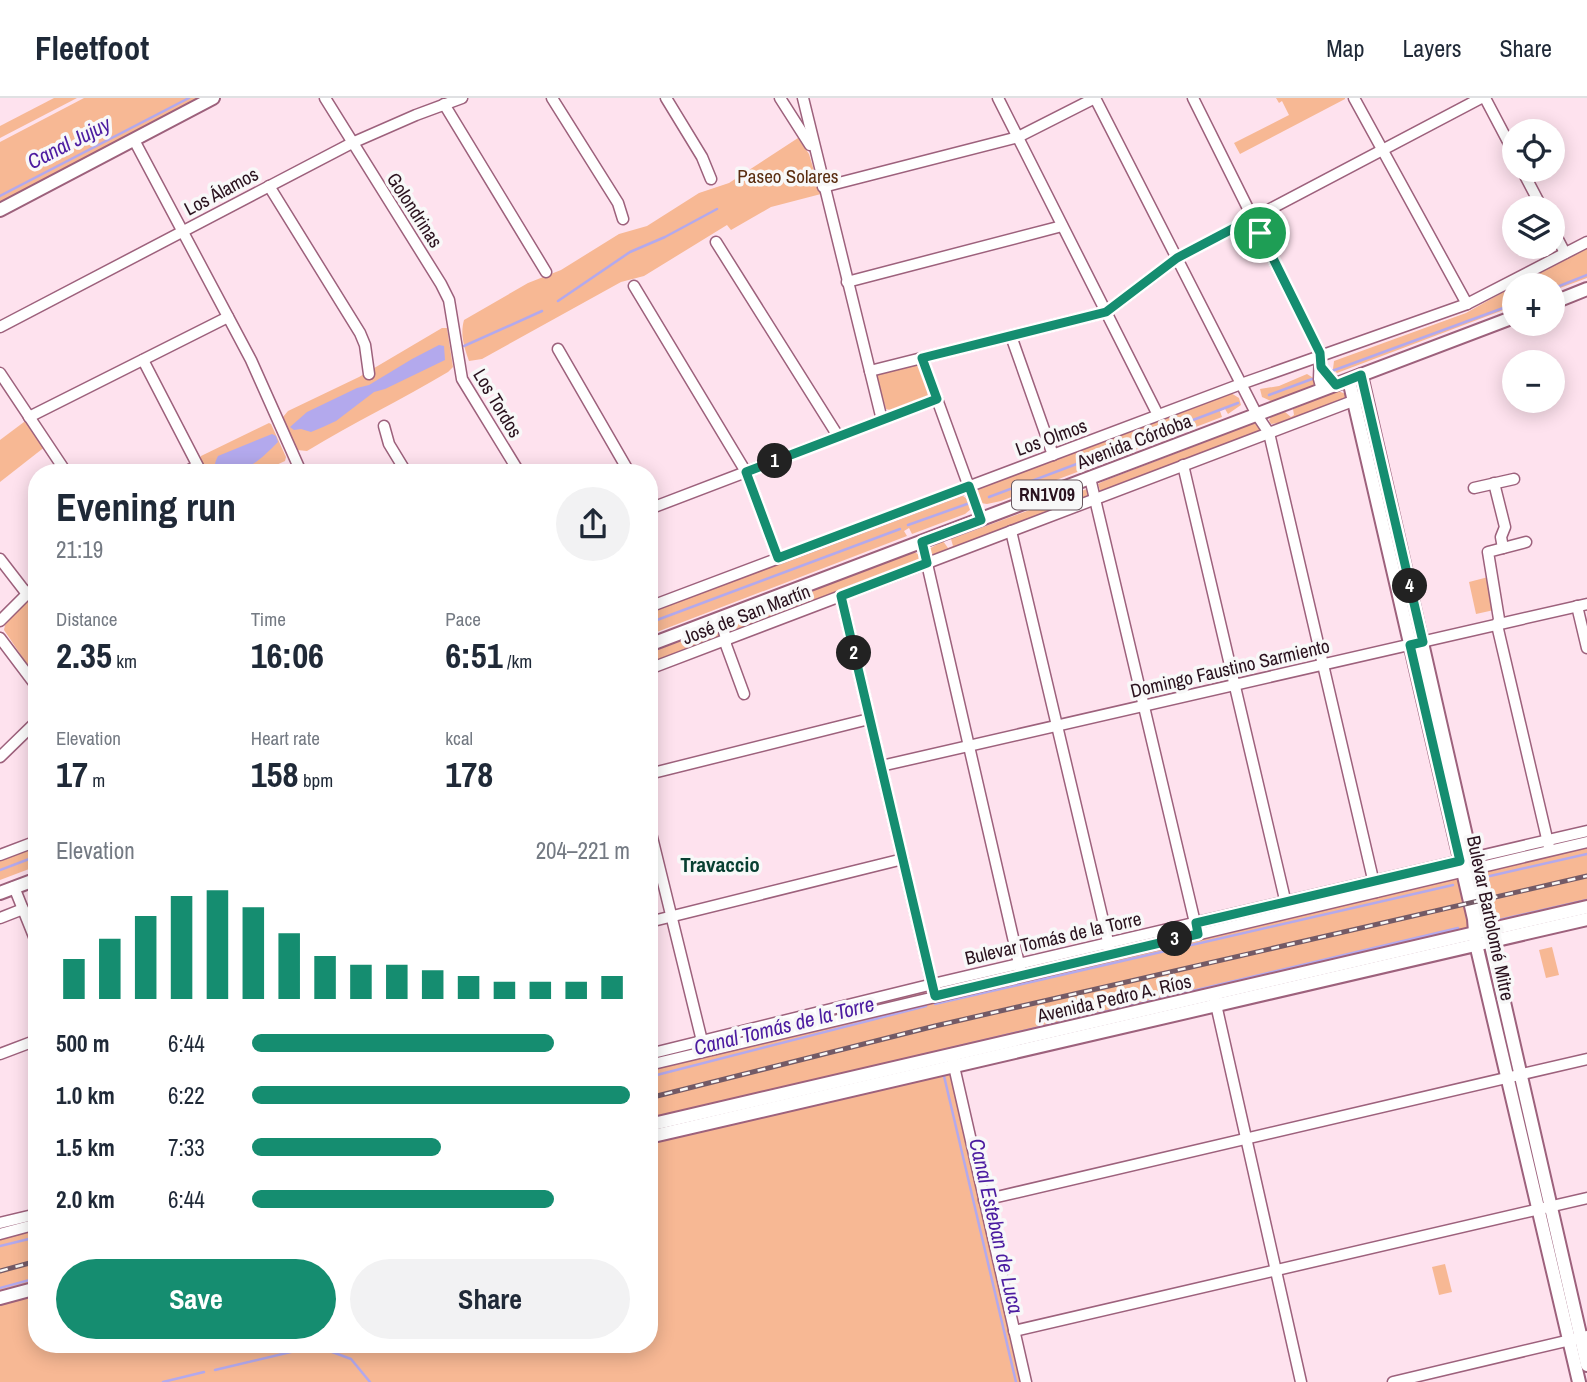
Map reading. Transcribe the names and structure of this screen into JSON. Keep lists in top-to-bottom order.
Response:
{
  "streets": {
    "main road": [
      "Avenida Córdoba",
      "RN1V09",
      "Bulevar Bartolomé Mitre",
      "Avenida Pedro A. Ríos"
    ],
    "street": [
      "Los Álamos",
      "Golondrinas",
      "Los Tordos",
      "Los Olmos",
      "José de San Martín",
      "Domingo Faustino Sarmiento",
      "Bulevar Tomás de la Torre"
    ]
  },
  "crossings": [
    ["Los Álamos", "Golondrinas"],
    ["Golondrinas", "Los Tordos"],
    ["Los Olmos", "Bulevar Bartolomé Mitre"],
    ["Avenida Córdoba", "Bulevar Bartolomé Mitre"],
    ["José de San Martín", "Bulevar Bartolomé Mitre"],
    ["Domingo Faustino Sarmiento", "Bulevar Bartolomé Mitre"],
    ["Bulevar Bartolomé Mitre", "Bulevar Tomás de la Torre"],
    ["Bulevar Bartolomé Mitre", "Avenida Pedro A. Ríos"]
  ],
  "districts": ["Travaccio"],
  "water": ["Canal Jujuy", "Canal Tomás de la Torre", "Canal Esteban de Luca"],
  "parks": ["Paseo Solares"],
  "page": {
    "header": "Fleetfoot",
    "nav": ["Map", "Layers", "Share"],
    "map_buttons": ["+", "−"],
    "pins": [
      "1",
      "4",
      "2",
      "3"
    ],
    "heading": ["Evening run", "21:19"],
    "stats": [
      ["Distance", "2.35 km"],
      ["Time", "16:06"],
      ["Pace", "6:51 /km"],
      ["Elevation", "17 m"],
      ["Heart rate", "158 bpm"],
      ["kcal", "178"]
    ],
    "chart": ["Elevation", "204–221 m"],
    "list": [
      {
        "name": "500 m",
        "note": "6:44"
      },
      {
        "name": "1.0 km",
        "note": "6:22"
      },
      {
        "name": "1.5 km",
        "note": "7:33"
      },
      {
        "name": "2.0 km",
        "note": "6:44"
      }
    ],
    "buttons": ["Save", "Share"]
  }
}
